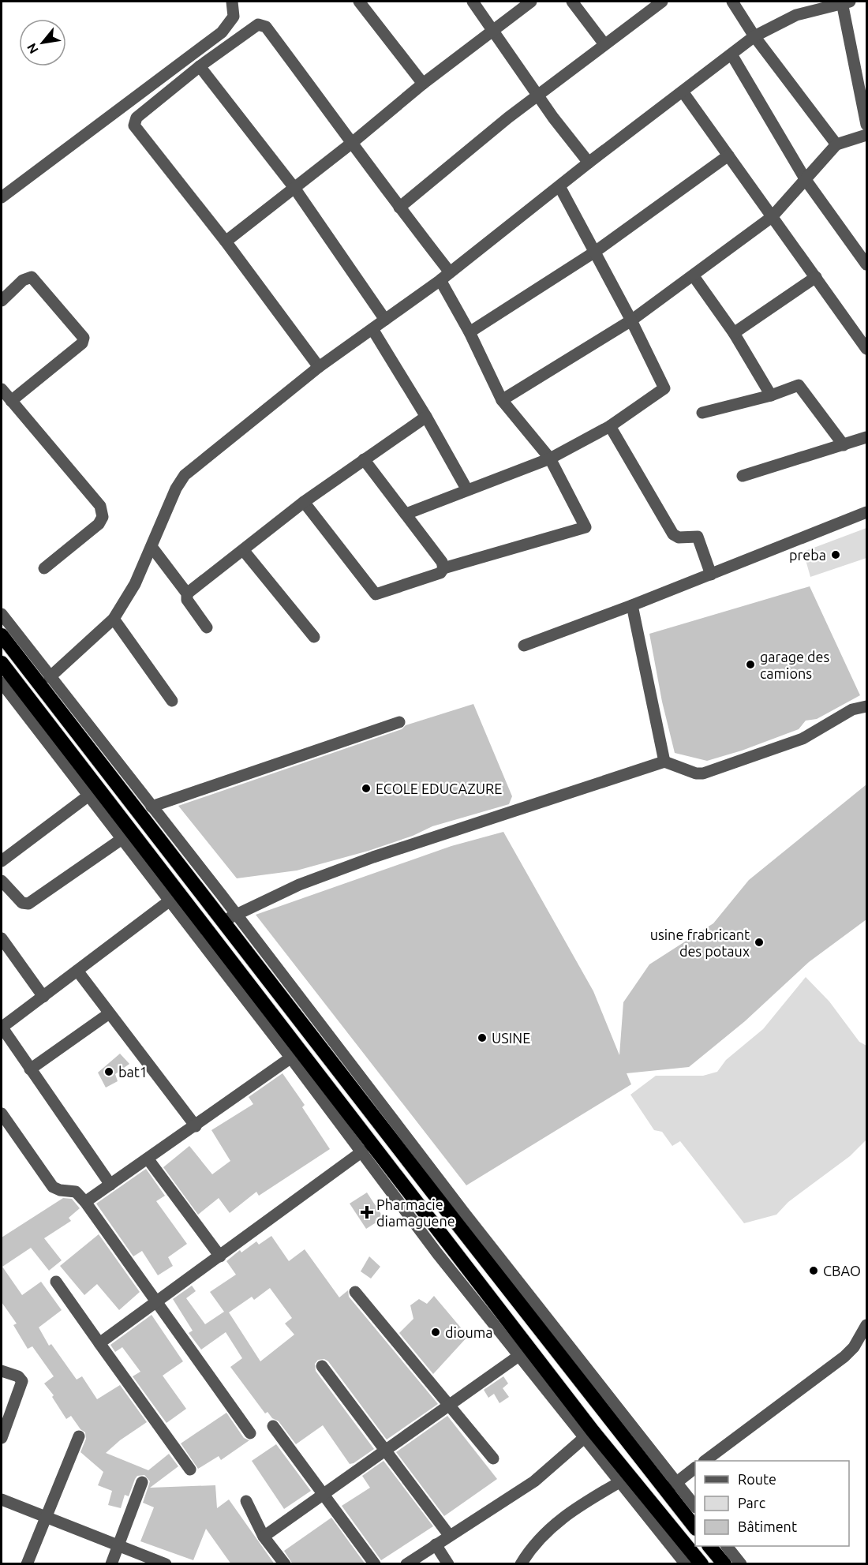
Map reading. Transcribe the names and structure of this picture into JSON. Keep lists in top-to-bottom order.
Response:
{
  "places": {
    "other": [
      "preba",
      "garage des camions",
      "ECOLE EDUCAZURE",
      "usine frabricant des potaux",
      "USINE",
      "bat1",
      "CBAO",
      "diouma"
    ],
    "health": ["Pharmacie diamaguene"]
  },
  "legend": ["Route", "Parc", "Bâtiment"],
  "north": "bottom left"
}
